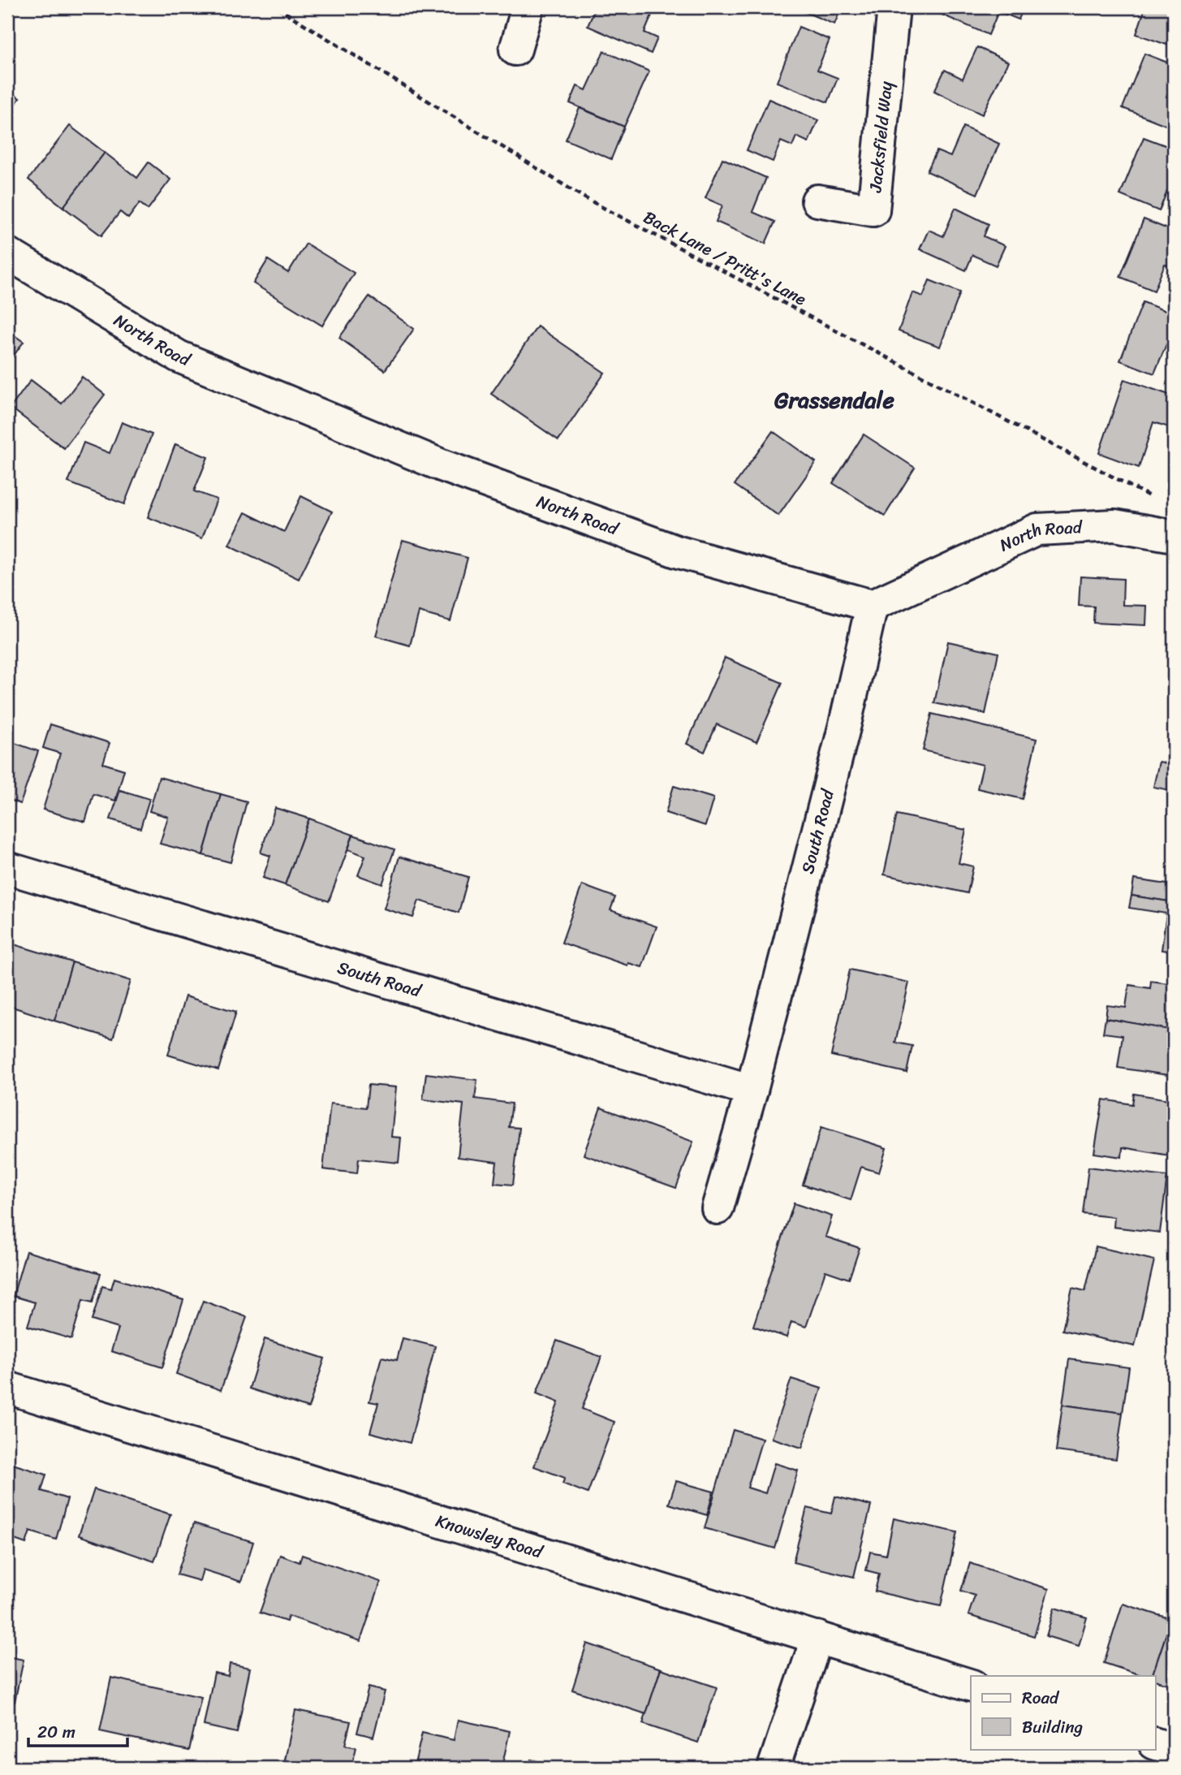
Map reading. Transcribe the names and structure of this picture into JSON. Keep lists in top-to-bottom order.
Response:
{
  "streets": {
    "street": [
      "Jacksfield Way",
      "North Road",
      "South Road",
      "Knowsley Road"
    ],
    "path": ["Back Lane / Pritt's Lane"]
  },
  "crossings": [
    ["North Road", "South Road"]
  ],
  "districts": ["Grassendale"],
  "legend": ["Road", "Building"],
  "scale_bar": "20 m"
}
